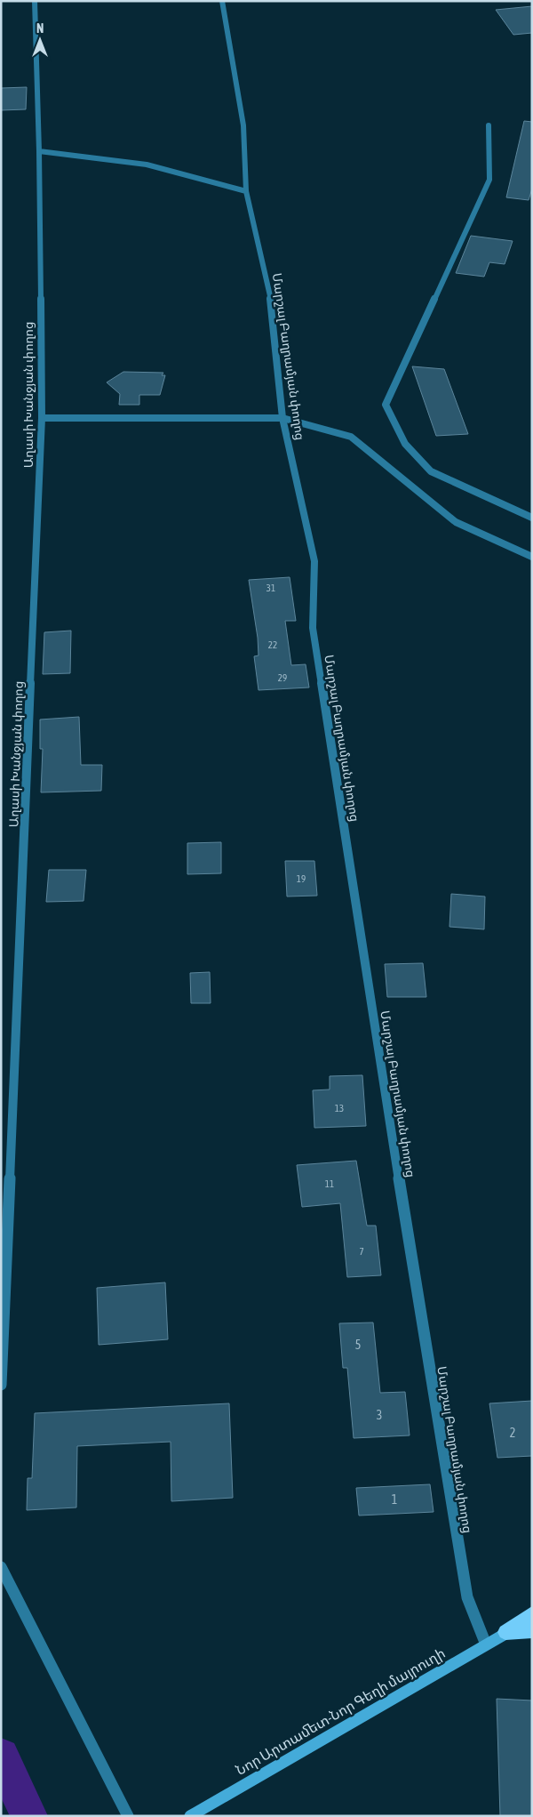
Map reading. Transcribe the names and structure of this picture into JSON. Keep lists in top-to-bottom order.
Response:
{
  "streets": {
    "main road": ["Նոր Արտամետ-Նոր Գեղի մայրուղի"],
    "street": ["Մարշալ Բաղրամյան փողոց", "Աղասի Խանջյան փողոց"]
  },
  "crossings": [
    ["Մարշալ Բաղրամյան փողոց", "Նոր Արտամետ-Նոր Գեղի մայրուղի"]
  ],
  "house_numbers": [
    "31",
    "22",
    "29",
    "19",
    "13",
    "11",
    "7",
    "5",
    "3",
    "2",
    "1"
  ],
  "north": "top"
}
